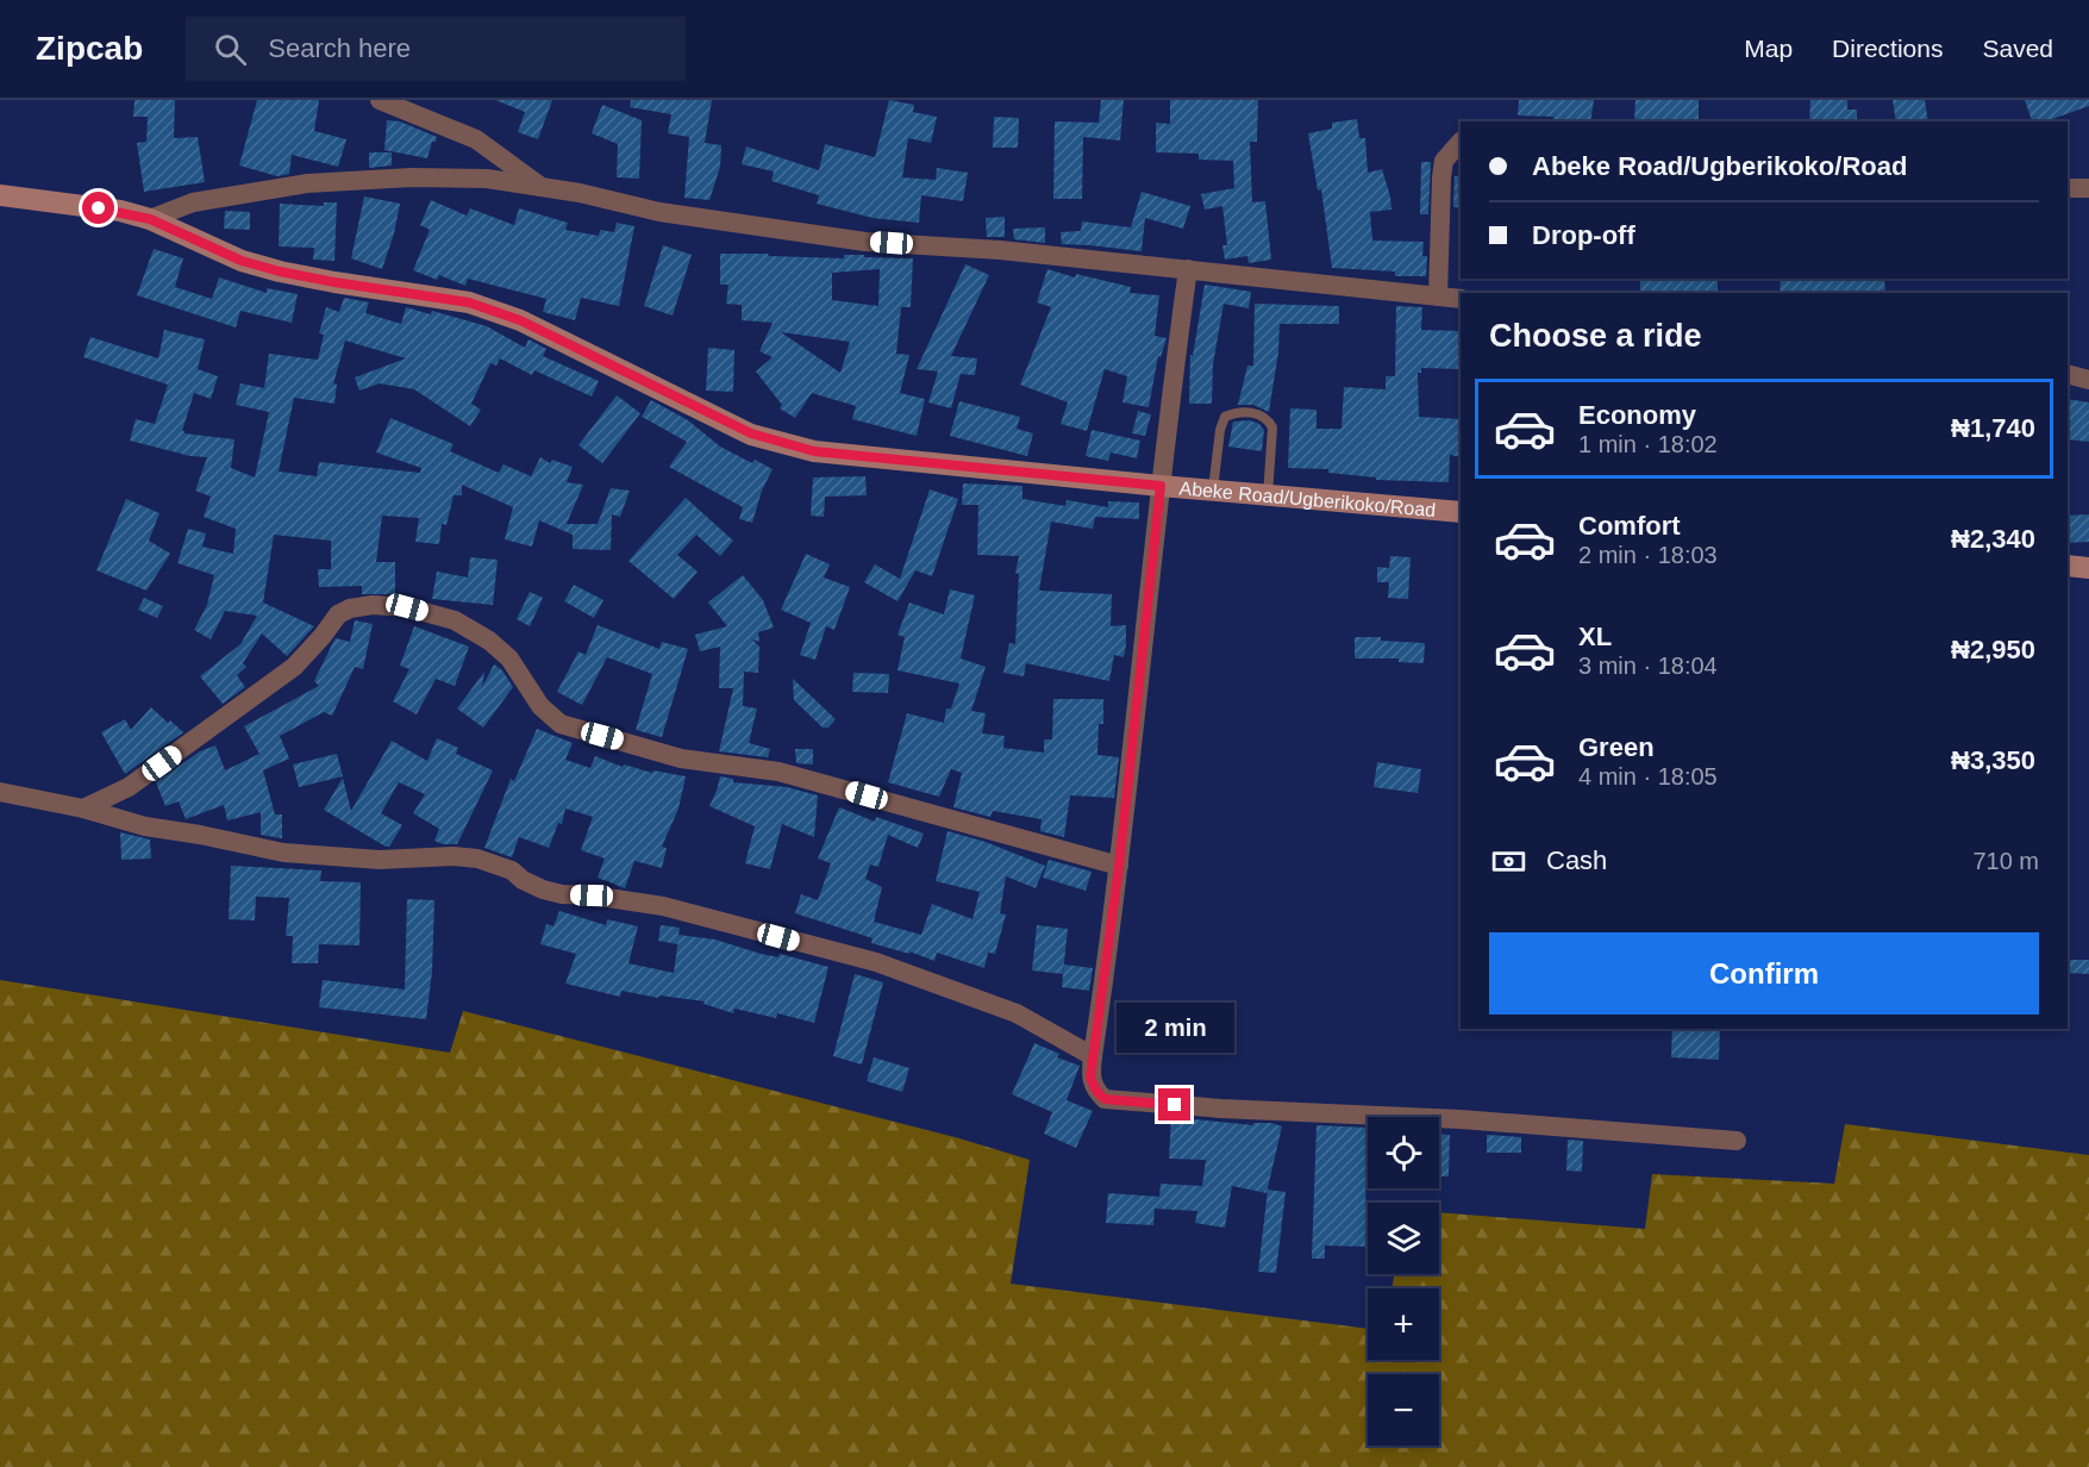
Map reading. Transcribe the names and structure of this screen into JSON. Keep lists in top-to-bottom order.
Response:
{
  "streets": {
    "street": ["Abeke Road/Ugberikoko/Road"]
  },
  "page": {
    "header": "Zipcab",
    "search": "Search here",
    "nav": ["Map", "Directions", "Saved"],
    "banner": ["Abeke Road/Ugberikoko/Road", "Drop-off"],
    "heading": "Choose a ride",
    "list": [
      {
        "name": "Economy",
        "note": "1 min · 18:02",
        "value": "₦1,740"
      },
      {
        "name": "Comfort",
        "note": "2 min · 18:03",
        "value": "₦2,340"
      },
      {
        "name": "XL",
        "note": "3 min · 18:04",
        "value": "₦2,950"
      },
      {
        "name": "Green",
        "note": "4 min · 18:05",
        "value": "₦3,350"
      }
    ],
    "pay": ["Cash", "710 m"],
    "buttons": "Confirm",
    "bubble": "2 min",
    "map_buttons": ["+", "−"]
  }
}
